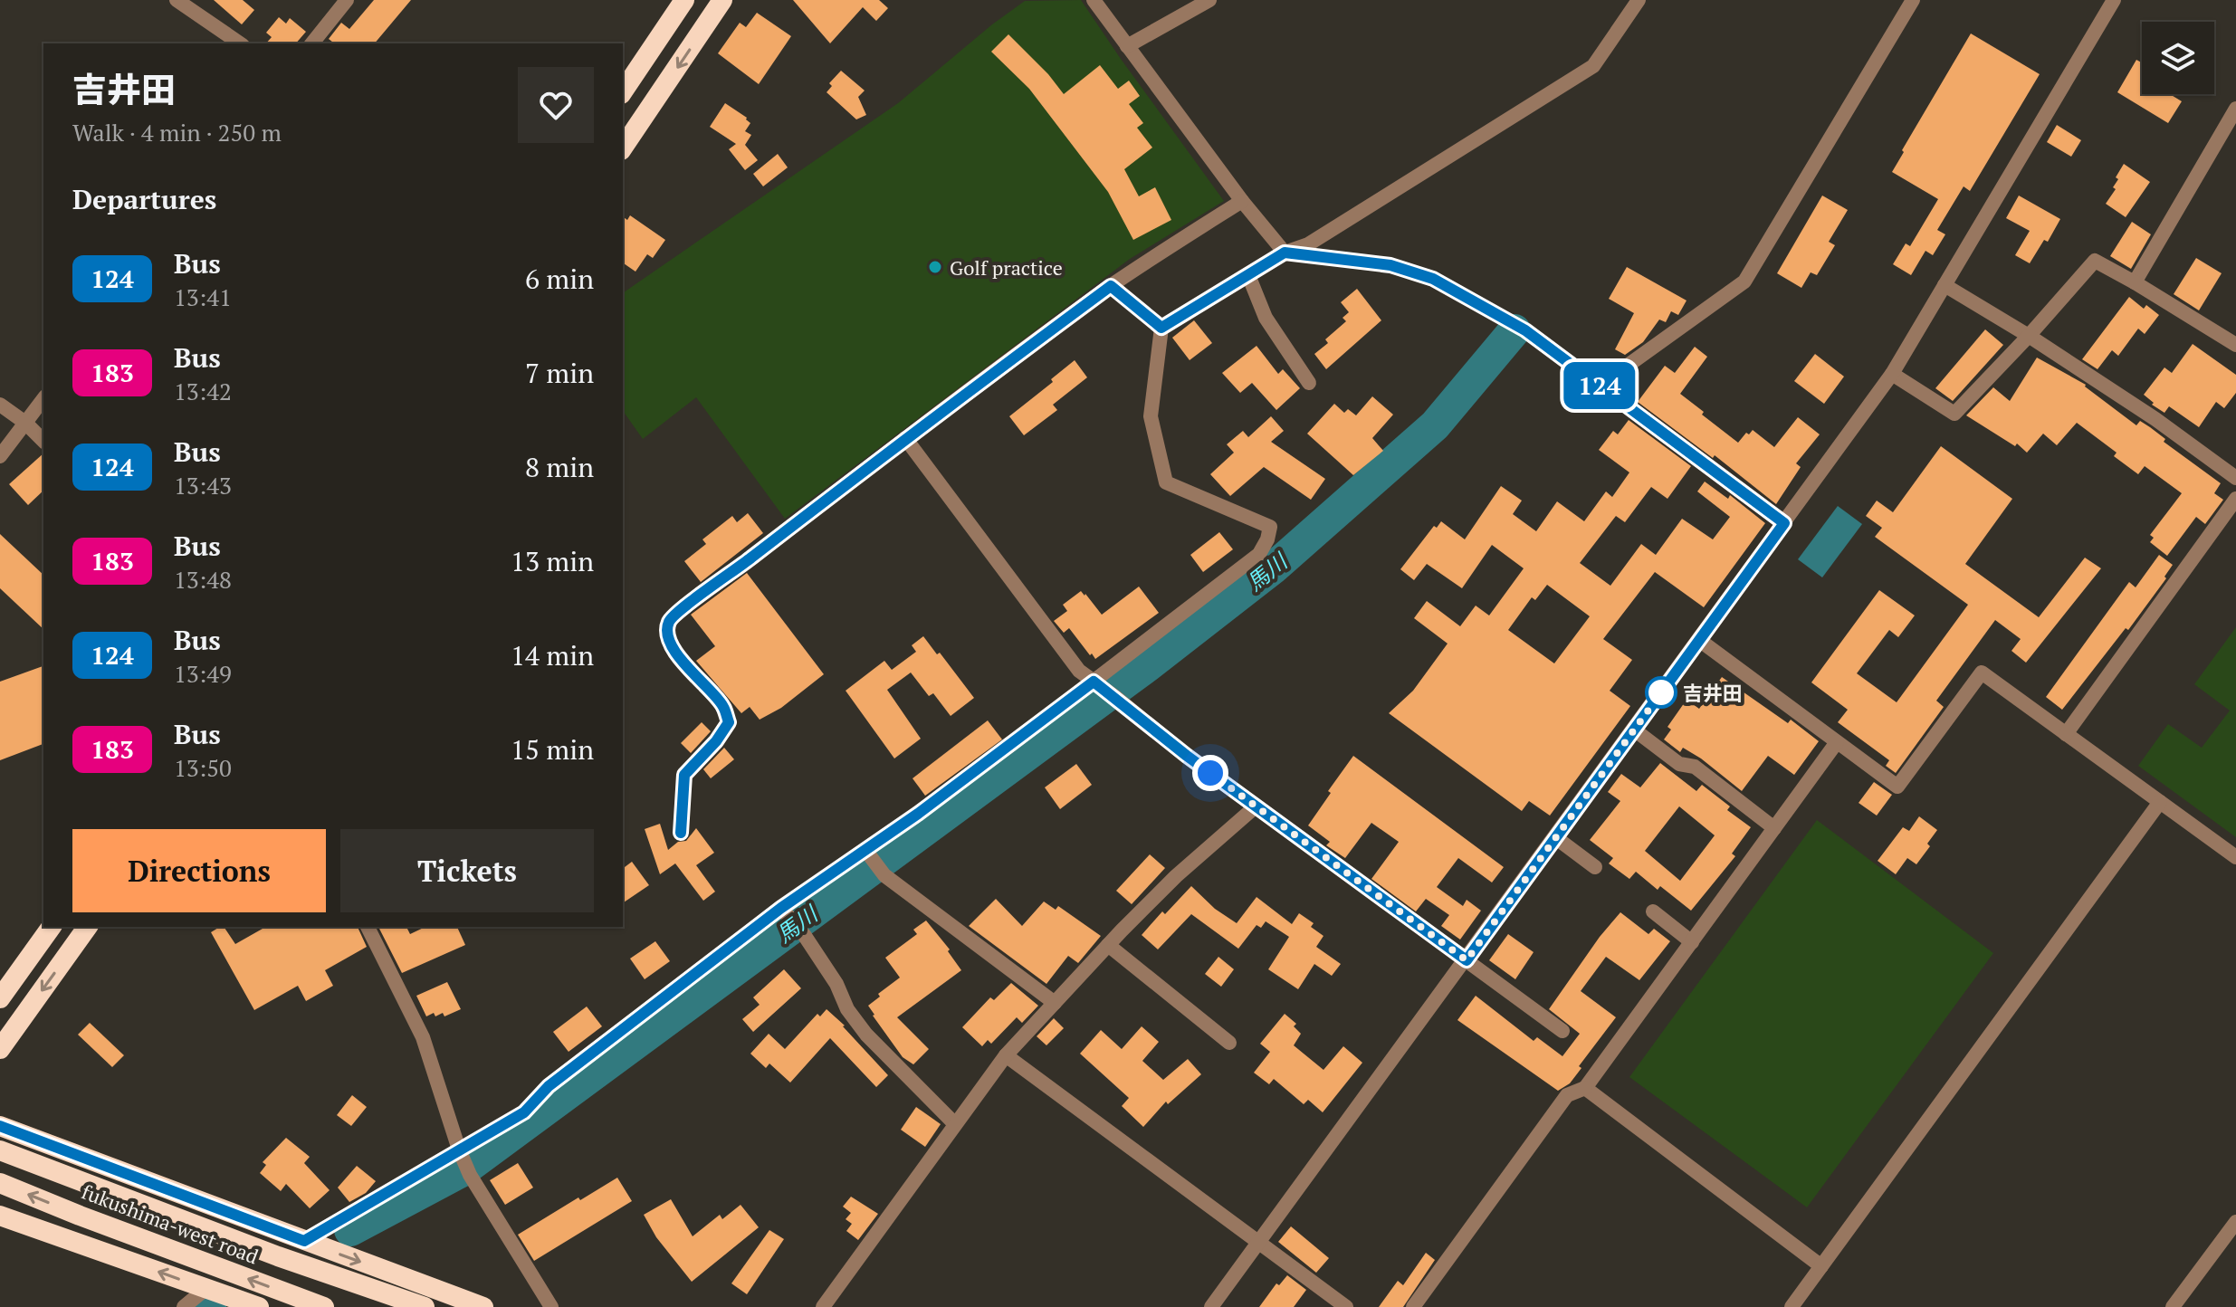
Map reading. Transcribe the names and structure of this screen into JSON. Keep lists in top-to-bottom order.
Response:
{
  "streets": {
    "highway": ["fukushima-west road"]
  },
  "water": ["馬川"],
  "places": ["Golf practice", "吉井田"],
  "lines": ["bus line 124"],
  "page": {
    "on_map": "124",
    "heading": [
      ["吉井田", "Walk · 4 min · 250 m"],
      "Departures"
    ],
    "list": [
      {
        "mark": "124",
        "name": "Bus",
        "note": "13:41",
        "value": "6 min"
      },
      {
        "mark": "183",
        "name": "Bus",
        "note": "13:42",
        "value": "7 min"
      },
      {
        "mark": "124",
        "name": "Bus",
        "note": "13:43",
        "value": "8 min"
      },
      {
        "mark": "183",
        "name": "Bus",
        "note": "13:48",
        "value": "13 min"
      },
      {
        "mark": "124",
        "name": "Bus",
        "note": "13:49",
        "value": "14 min"
      },
      {
        "mark": "183",
        "name": "Bus",
        "note": "13:50",
        "value": "15 min"
      }
    ],
    "buttons": ["Directions", "Tickets"]
  }
}
